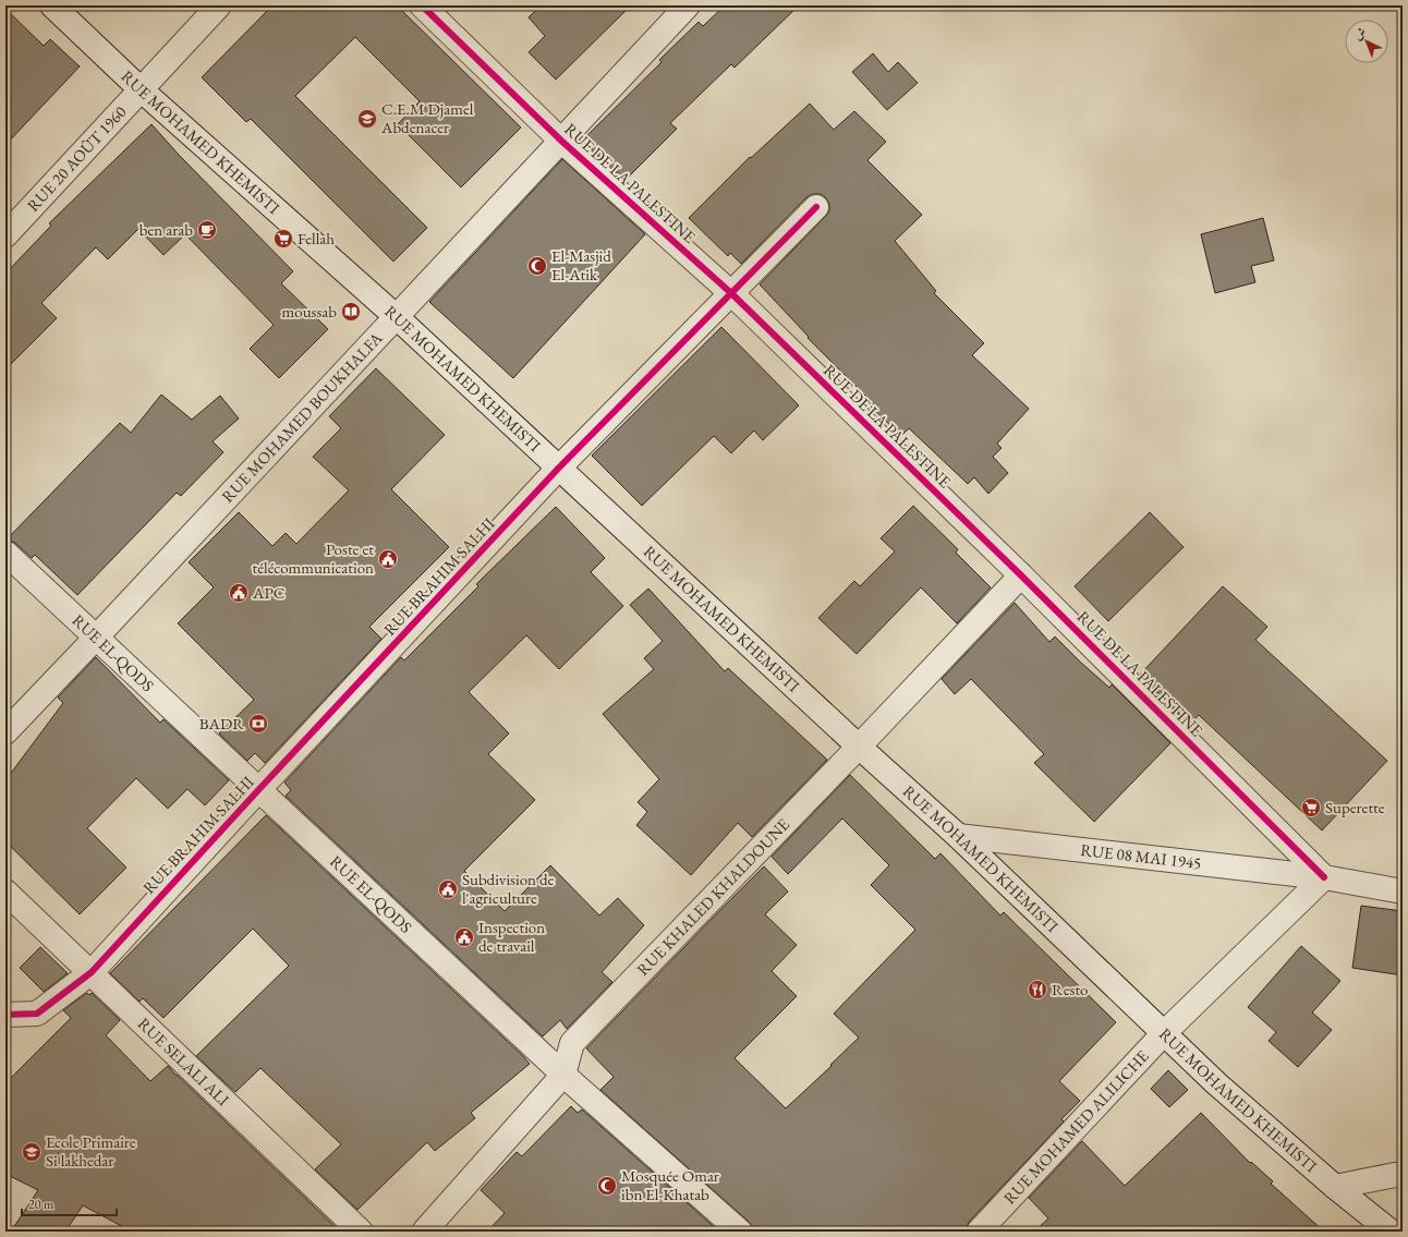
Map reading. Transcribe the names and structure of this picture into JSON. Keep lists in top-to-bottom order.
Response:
{
  "streets": {
    "street": [
      "RUE MOHAMED KHEMISTI",
      "RUE 20 AOÛT 1960",
      "RUE DE LA PALESTINE",
      "RUE MOHAMED BOUKHALFA",
      "RUE BRAHIM SALHI",
      "RUE EL-QODS",
      "RUE 08 MAI 1945",
      "RUE KHALED KHALDOUNE",
      "RUE SELALI ALI",
      "RUE MOHAMED ALILICHE"
    ]
  },
  "crossings": [
    ["RUE MOHAMED KHEMISTI", "RUE 20 AOÛT 1960"],
    ["RUE MOHAMED KHEMISTI", "RUE MOHAMED BOUKHALFA"],
    ["RUE MOHAMED KHEMISTI", "RUE BRAHIM SALHI"],
    ["RUE MOHAMED KHEMISTI", "RUE 08 MAI 1945"],
    ["RUE MOHAMED KHEMISTI", "RUE KHALED KHALDOUNE"],
    ["RUE MOHAMED KHEMISTI", "RUE MOHAMED ALILICHE"],
    ["RUE DE LA PALESTINE", "RUE MOHAMED BOUKHALFA"],
    ["RUE DE LA PALESTINE", "RUE BRAHIM SALHI"],
    ["RUE DE LA PALESTINE", "RUE 08 MAI 1945"],
    ["RUE DE LA PALESTINE", "RUE KHALED KHALDOUNE"],
    ["RUE DE LA PALESTINE", "RUE MOHAMED ALILICHE"],
    ["RUE MOHAMED BOUKHALFA", "RUE EL-QODS"],
    ["RUE BRAHIM SALHI", "RUE EL-QODS"],
    ["RUE BRAHIM SALHI", "RUE SELALI ALI"],
    ["RUE EL-QODS", "RUE KHALED KHALDOUNE"],
    ["RUE 08 MAI 1945", "RUE MOHAMED ALILICHE"]
  ],
  "places": {
    "school or university": ["C.E.M Djamel Abdenacer", "Ecole Primaire Si lakhedar"],
    "cafe": ["ben arab"],
    "supermarket": ["Fellah", "Superette"],
    "mosque": ["El-Masjid El-Atik", "Mosquée Omar ibn El-Khatab"],
    "library": ["moussab"],
    "public building": [
      "Poste et télécommunication",
      "APC",
      "Subdivision de l'agriculture",
      "Inspection de travail"
    ],
    "bank": ["BADR"],
    "restaurant": ["Resto"]
  },
  "scale_bar": "20 m",
  "north": "top left"
}
